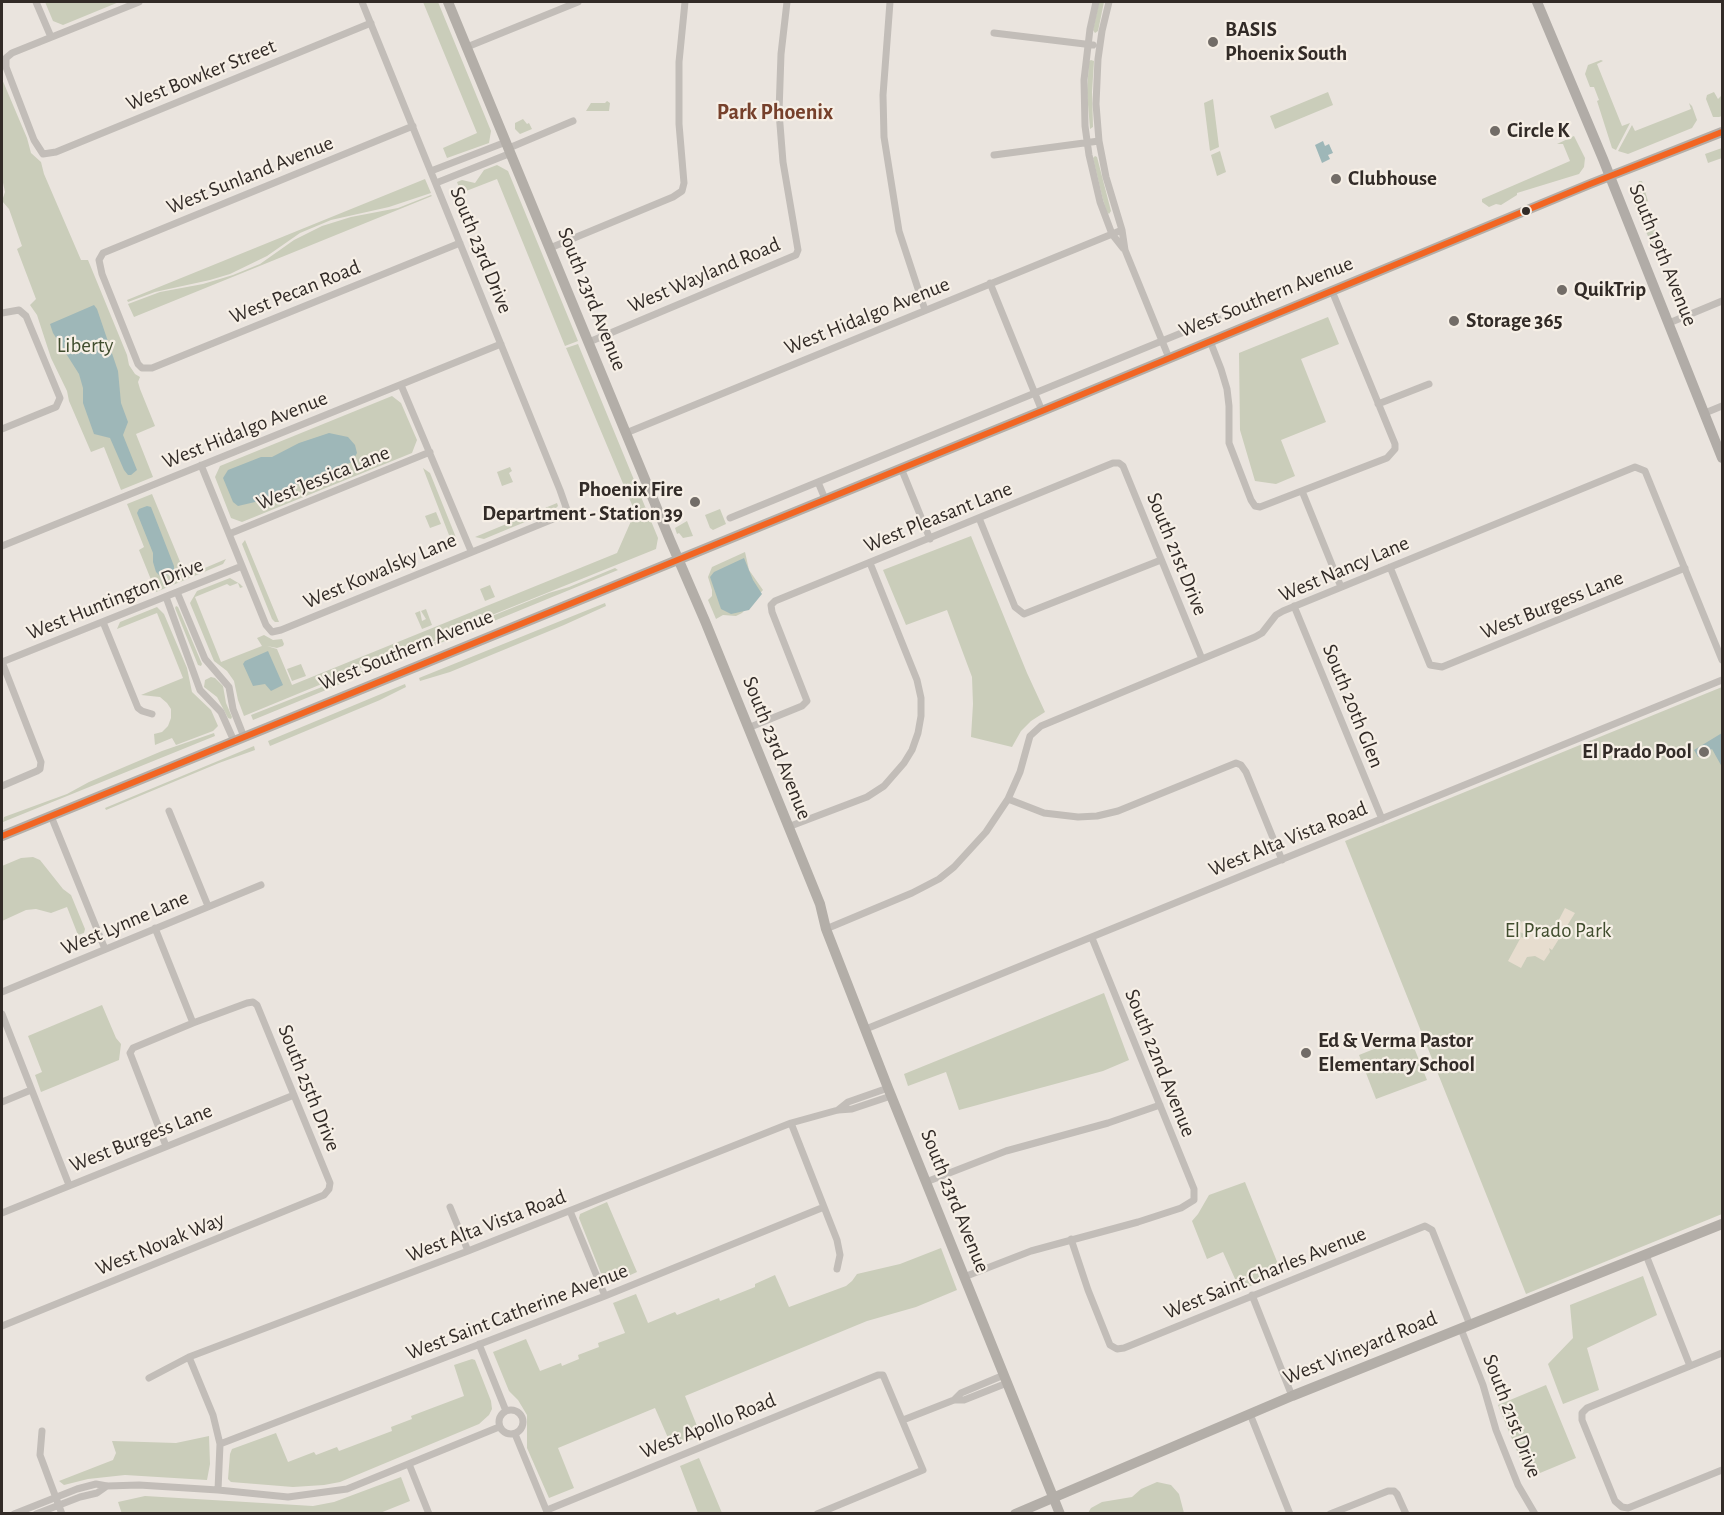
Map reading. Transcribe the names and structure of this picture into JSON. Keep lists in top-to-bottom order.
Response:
{
  "streets": {
    "main road": ["South 19th Avenue"],
    "street": [
      "West Bowker Street",
      "West Sunland Avenue",
      "South 23rd Drive",
      "West Wayland Road",
      "West Pecan Road",
      "West Southern Avenue",
      "South 23rd Avenue",
      "West Hidalgo Avenue",
      "West Jessica Lane",
      "West Pleasant Lane",
      "South 21st Drive",
      "West Nancy Lane",
      "West Kowalsky Lane",
      "West Huntington Drive",
      "West Burgess Lane",
      "South 20th Glen",
      "West Alta Vista Road",
      "West Lynne Lane",
      "South 22nd Avenue",
      "South 25th Drive",
      "West Novak Way",
      "West Saint Charles Avenue",
      "West Saint Catherine Avenue",
      "West Vineyard Road",
      "West Apollo Road"
    ]
  },
  "crossings": [
    ["West Bowker Street", "South 23rd Drive"],
    ["West Sunland Avenue", "South 23rd Drive"],
    ["West Sunland Avenue", "West Pecan Road"],
    ["South 23rd Drive", "West Pecan Road"],
    ["South 23rd Drive", "West Hidalgo Avenue"],
    ["South 23rd Drive", "West Kowalsky Lane"],
    ["South 19th Avenue", "West Southern Avenue"],
    ["West Wayland Road", "South 23rd Avenue"],
    ["West Southern Avenue", "South 23rd Avenue"],
    ["South 23rd Avenue", "West Hidalgo Avenue"],
    ["South 23rd Avenue", "West Pleasant Lane"],
    ["South 23rd Avenue", "West Alta Vista Road"],
    ["South 23rd Avenue", "West Vineyard Road"],
    ["West Pleasant Lane", "South 21st Drive"],
    ["South 21st Drive", "West Nancy Lane"],
    ["South 21st Drive", "West Saint Charles Avenue"],
    ["South 21st Drive", "West Vineyard Road"],
    ["West Nancy Lane", "West Burgess Lane"],
    ["West Nancy Lane", "South 20th Glen"],
    ["West Kowalsky Lane", "West Huntington Drive"],
    ["West Burgess Lane", "South 25th Drive"],
    ["South 20th Glen", "West Alta Vista Road"],
    ["West Alta Vista Road", "South 22nd Avenue"],
    ["South 22nd Avenue", "West Saint Charles Avenue"],
    ["South 25th Drive", "West Novak Way"]
  ],
  "districts": ["Park Phoenix"],
  "parks": ["Liberty", "El Prado Park"],
  "places": [
    "BASIS Phoenix South",
    "Circle K",
    "Clubhouse",
    "QuikTrip",
    "Storage 365",
    "Phoenix Fire Department - Station 39",
    "El Prado Pool",
    "Ed & Verma Pastor Elementary School"
  ]
}
